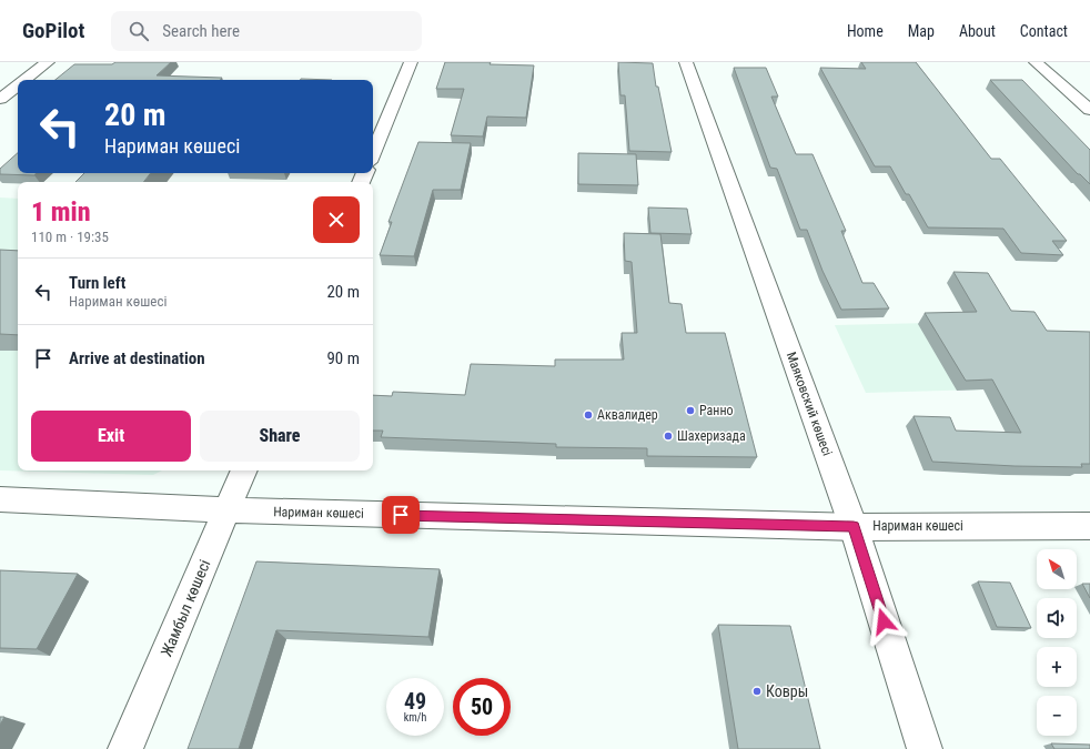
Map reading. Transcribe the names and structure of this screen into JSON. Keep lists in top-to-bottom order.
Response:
{
  "streets": {
    "street": ["Маяковский көшесі", "Нариман көшесі", "Жамбыл көшесі"]
  },
  "crossings": [
    ["Маяковский көшесі", "Нариман көшесі"],
    ["Нариман көшесі", "Жамбыл көшесі"]
  ],
  "places": [
    "Ранно",
    "Аквалидер",
    "Шахеризада",
    "Ковры"
  ],
  "north": "top left",
  "page": {
    "header": "GoPilot",
    "search": "Search here",
    "nav": [
      "Home",
      "Map",
      "About",
      "Contact"
    ],
    "turn": ["20 m", "Нариман көшесі"],
    "heading": ["1 min", "110 m · 19:35"],
    "list": [
      {
        "name": "Turn left",
        "note": "Нариман көшесі",
        "value": "20 m"
      },
      {
        "name": "Arrive at destination",
        "value": "90 m"
      }
    ],
    "buttons": ["Exit", "Share"],
    "map_buttons": ["+", "−"],
    "speed": "49 km/h",
    "limit": "50"
  }
}
